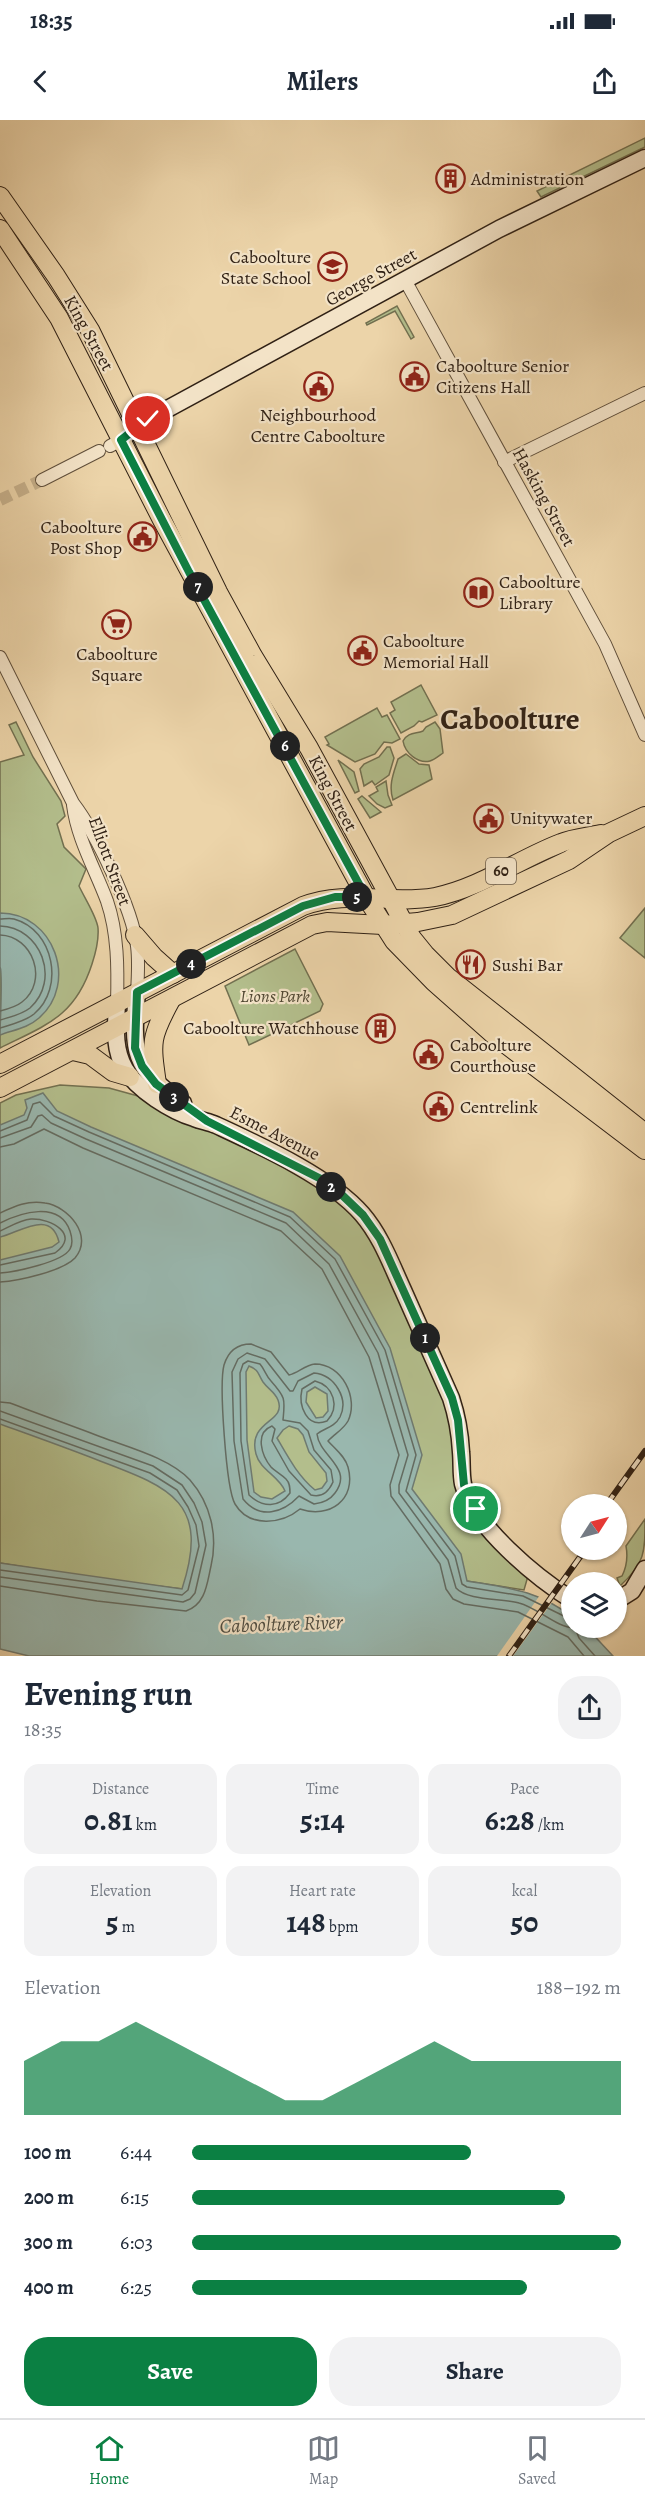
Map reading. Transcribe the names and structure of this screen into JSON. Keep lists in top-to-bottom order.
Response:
{
  "streets": {
    "main road": ["King Street", "60"],
    "street": [
      "George Street",
      "Hasking Street",
      "Elliott Street",
      "Esme Avenue"
    ]
  },
  "crossings": [
    ["George Street", "King Street"],
    ["George Street", "Hasking Street"],
    ["King Street", "60"],
    ["Elliott Street", "60"],
    ["Elliott Street", "Esme Avenue"],
    ["60", "Esme Avenue"]
  ],
  "districts": ["Caboolture"],
  "water": ["Caboolture River"],
  "parks": ["Lions Park"],
  "places": {
    "building": ["Administration", "Caboolture Watchhouse"],
    "school or university": ["Caboolture State School"],
    "public building": [
      "Caboolture Senior Citizens Hall",
      "Neighbourhood Centre Caboolture",
      "Caboolture Post Shop",
      "Caboolture Memorial Hall",
      "Unitywater",
      "Caboolture Courthouse",
      "Centrelink"
    ],
    "library": ["Caboolture Library"],
    "supermarket": ["Caboolture Square"],
    "restaurant": ["Sushi Bar"]
  },
  "north": "top right",
  "page": {
    "status": "18:35",
    "header": "Milers",
    "pins": [
      "7",
      "6",
      "5",
      "4",
      "3",
      "2",
      "1"
    ],
    "heading": ["Evening run", "18:35"],
    "stats": [
      ["Distance", "0.81 km"],
      ["Time", "5:14"],
      ["Pace", "6:28 /km"],
      ["Elevation", "5 m"],
      ["Heart rate", "148 bpm"],
      ["kcal", "50"]
    ],
    "chart": ["Elevation", "188–192 m"],
    "list": [
      {
        "name": "100 m",
        "note": "6:44"
      },
      {
        "name": "200 m",
        "note": "6:15"
      },
      {
        "name": "300 m",
        "note": "6:03"
      },
      {
        "name": "400 m",
        "note": "6:25"
      }
    ],
    "buttons": ["Save", "Share"],
    "tabs": ["Home", "Map", "Saved"]
  }
}
